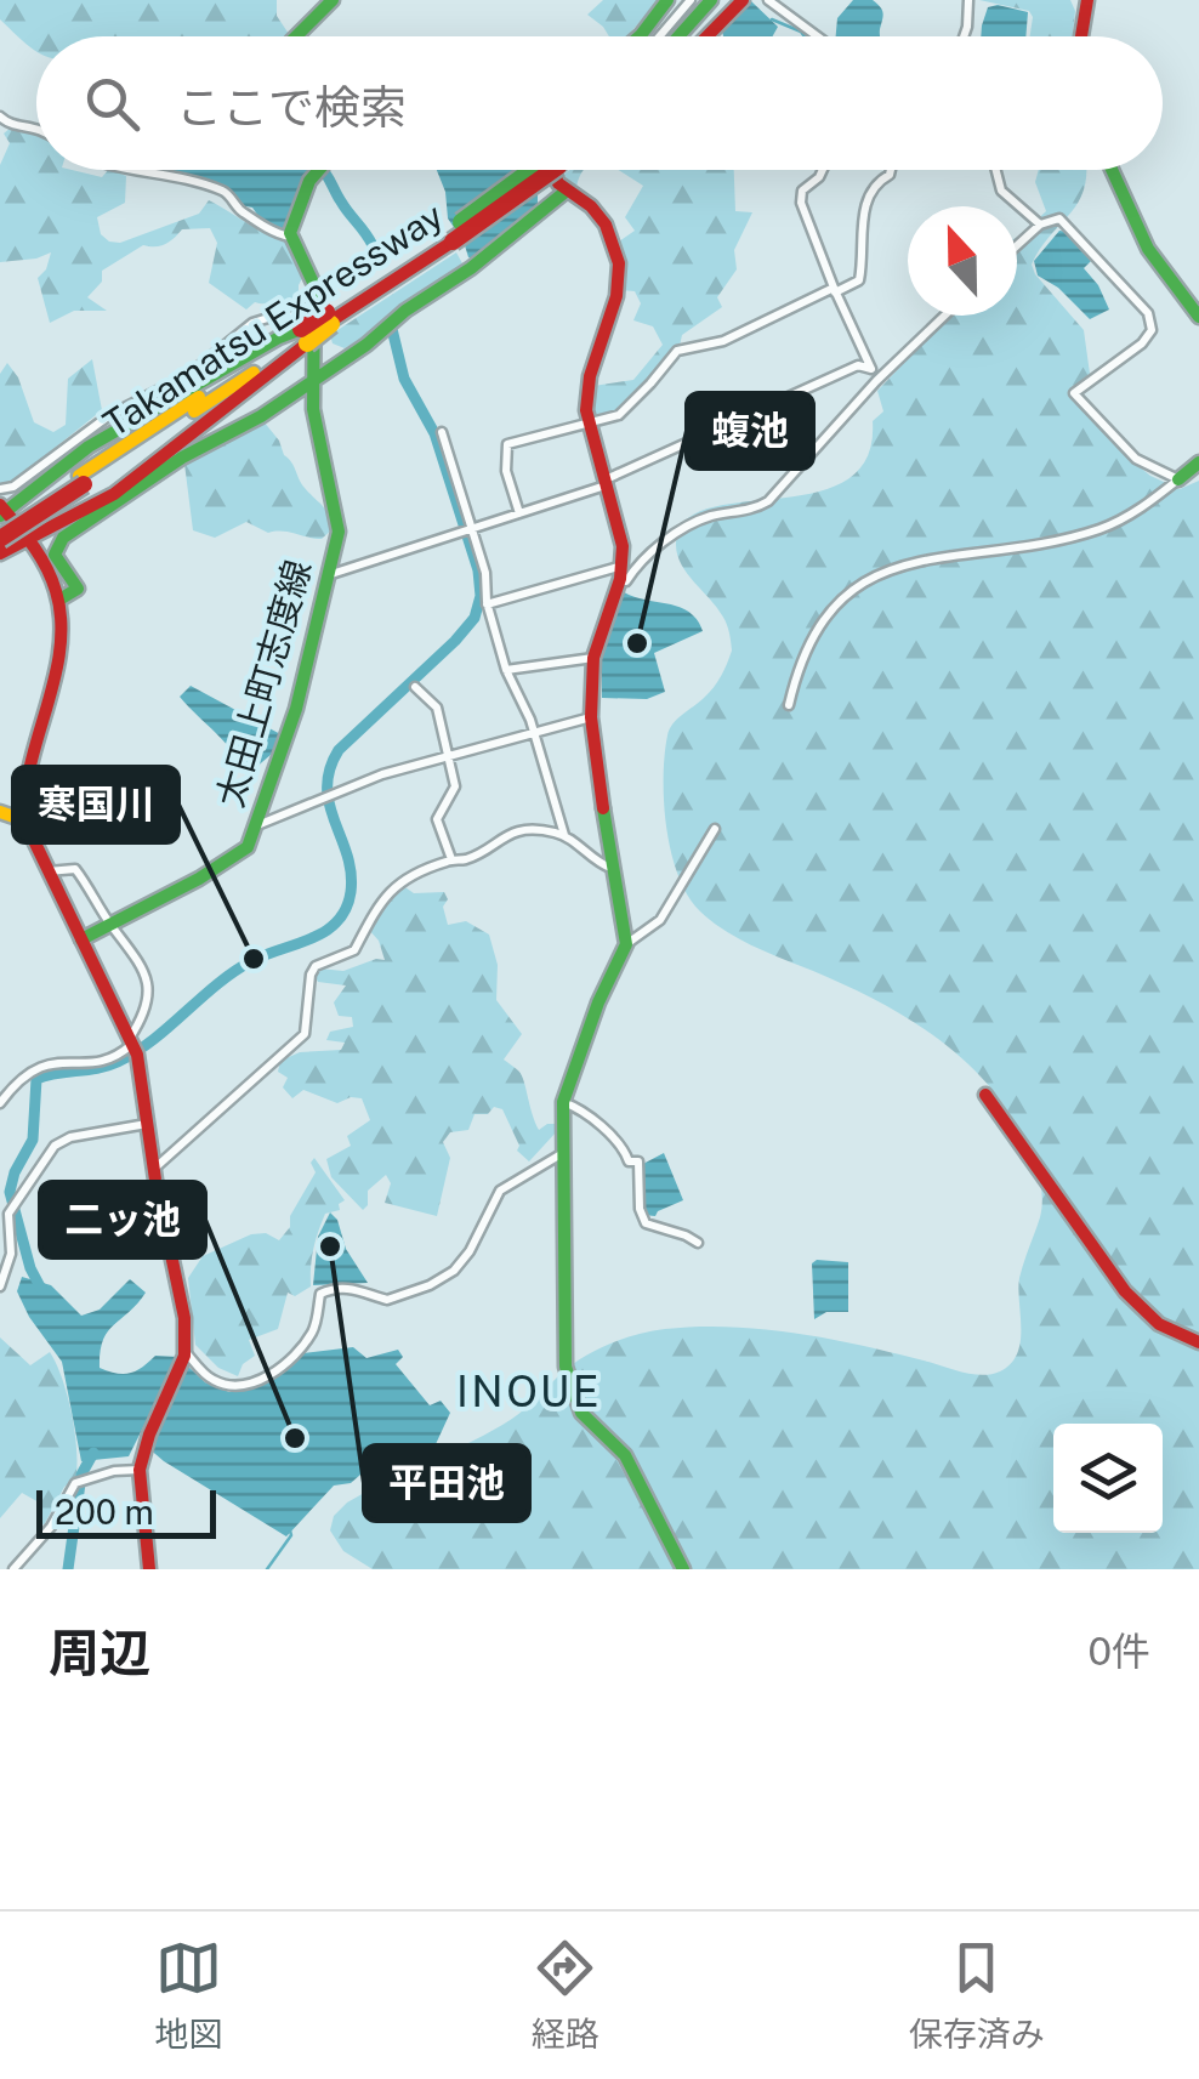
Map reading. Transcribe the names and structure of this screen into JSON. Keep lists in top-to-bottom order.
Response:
{
  "streets": {
    "main road": ["Takamatsu Expressway", "太田上町志度線"]
  },
  "crossings": [
    ["Takamatsu Expressway", "太田上町志度線"]
  ],
  "districts": ["INOUE"],
  "places": [
    "蝮池",
    "寒国川",
    "平田池",
    "二ッ池"
  ],
  "scale_bar": "200 m",
  "north": "top",
  "page": {
    "search": "ここで検索",
    "scale": "200 m",
    "heading": ["周辺", "0件"],
    "nav": ["地図", "経路", "保存済み"]
  }
}
